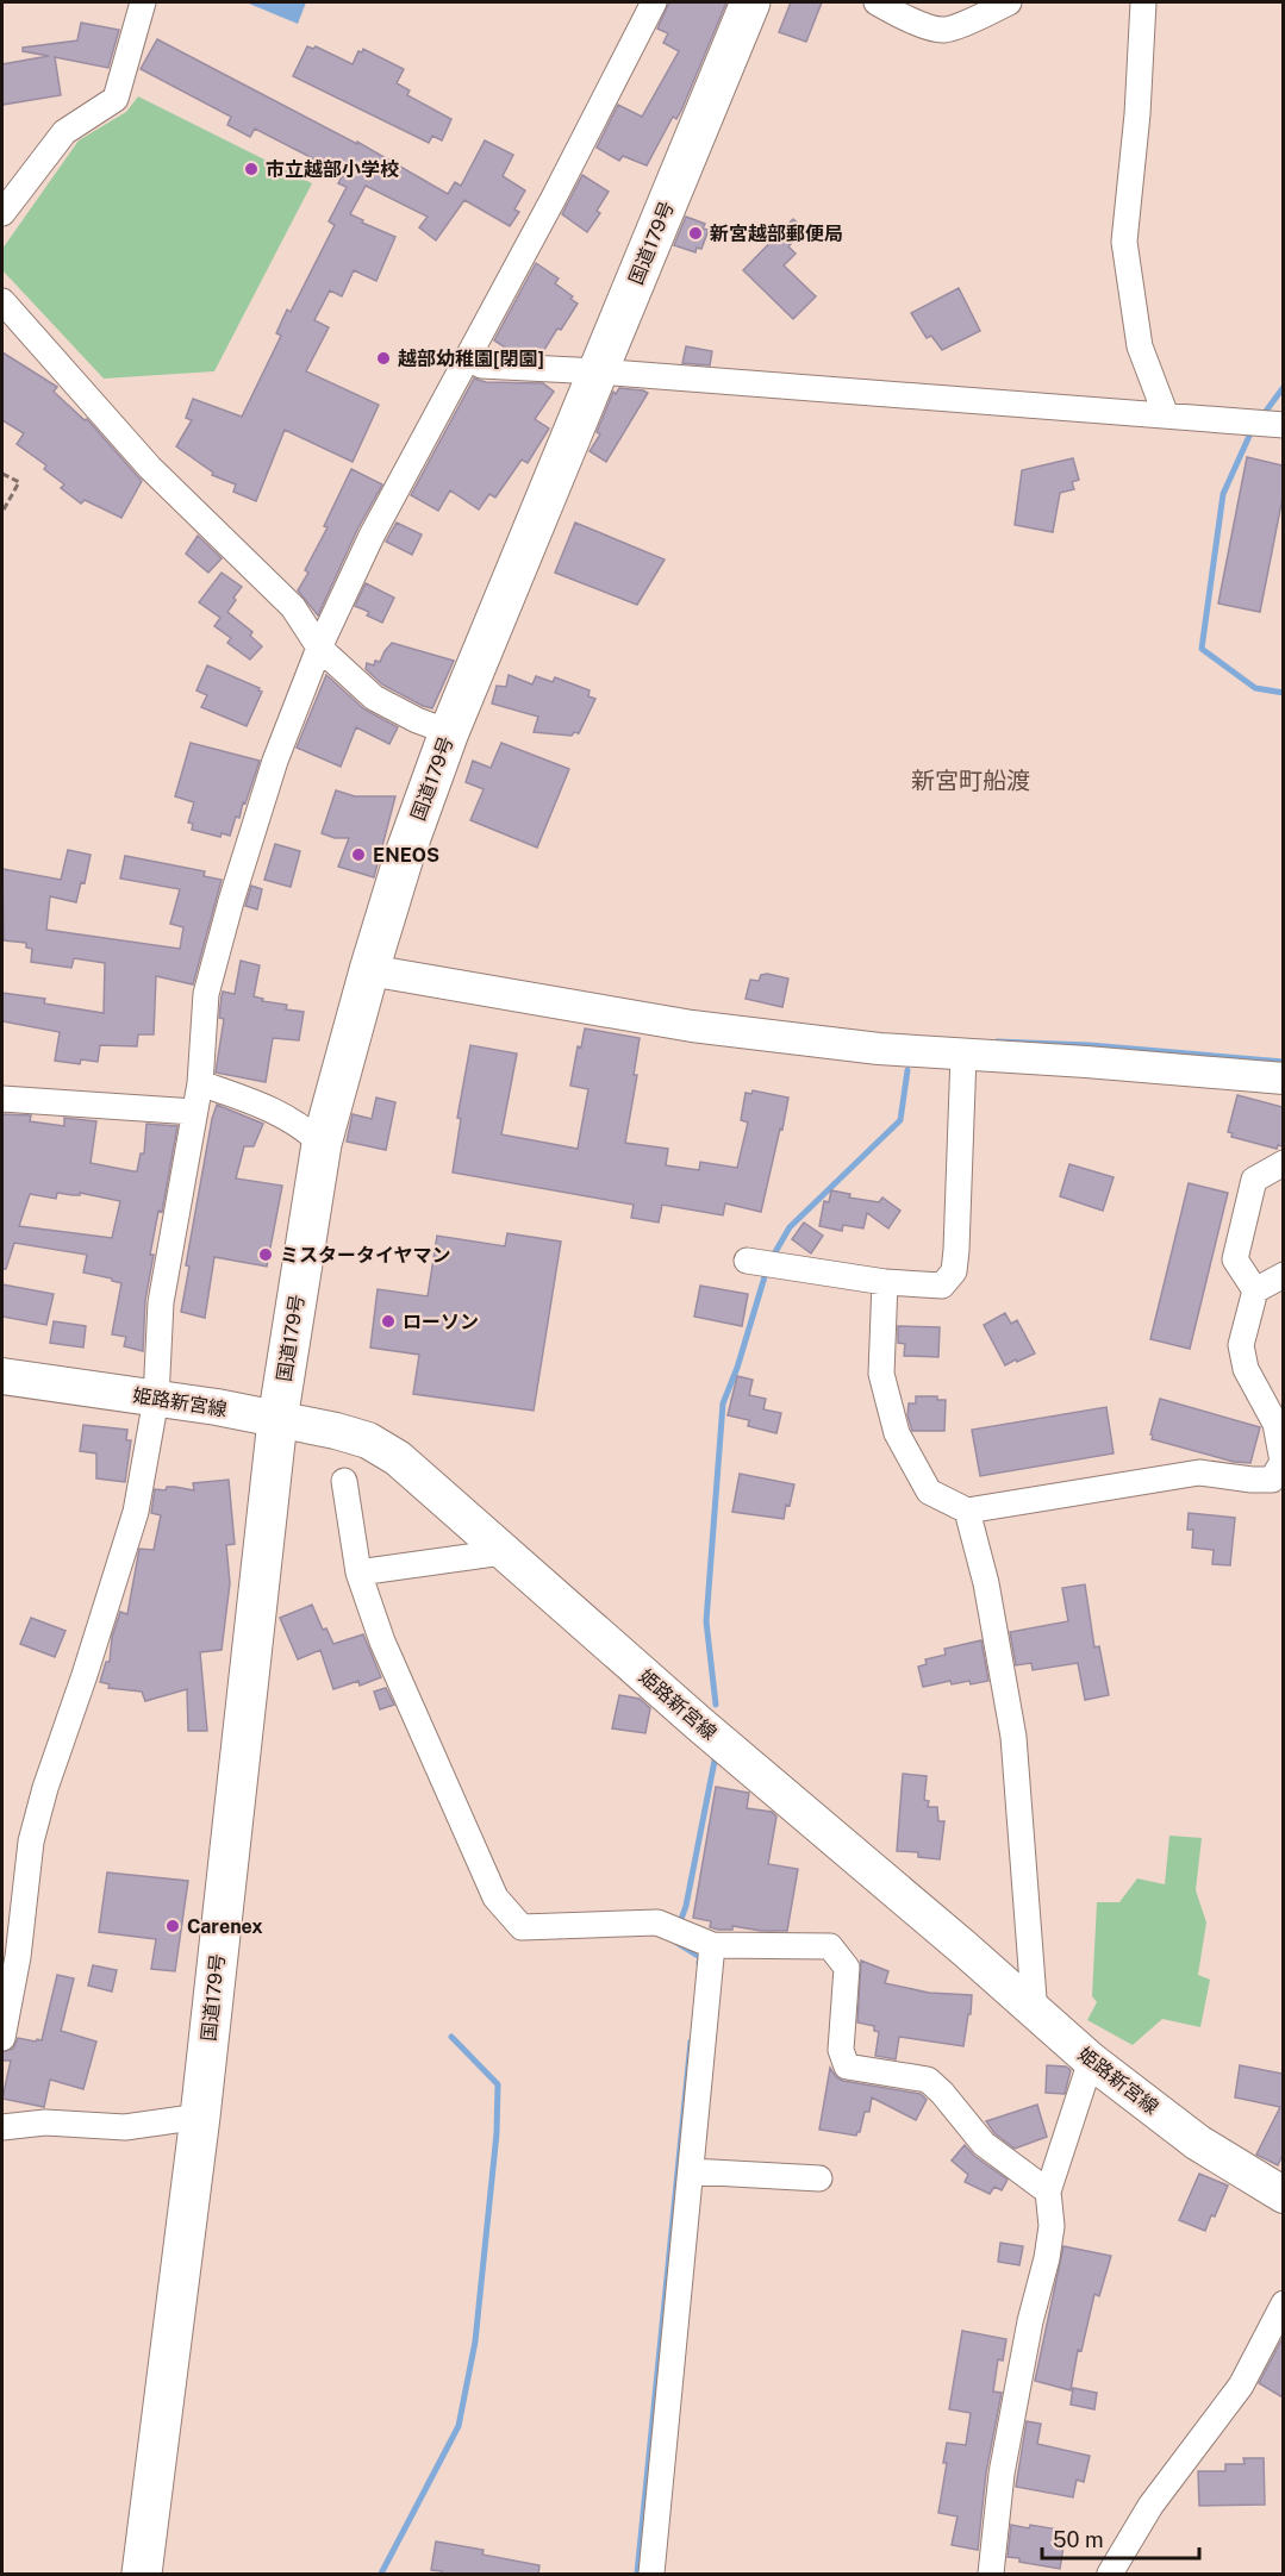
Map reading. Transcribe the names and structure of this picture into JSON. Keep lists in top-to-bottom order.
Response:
{
  "streets": {
    "highway": ["国道179号"],
    "main road": ["姫路新宮線"]
  },
  "crossings": [
    ["国道179号", "姫路新宮線"]
  ],
  "districts": ["新宮町船渡"],
  "places": [
    "市立越部小学校",
    "新宮越部郵便局",
    "越部幼稚園[閉園]",
    "ENEOS",
    "ミスタータイヤマン",
    "ローソン",
    "Carenex"
  ],
  "scale_bar": "50 m"
}
